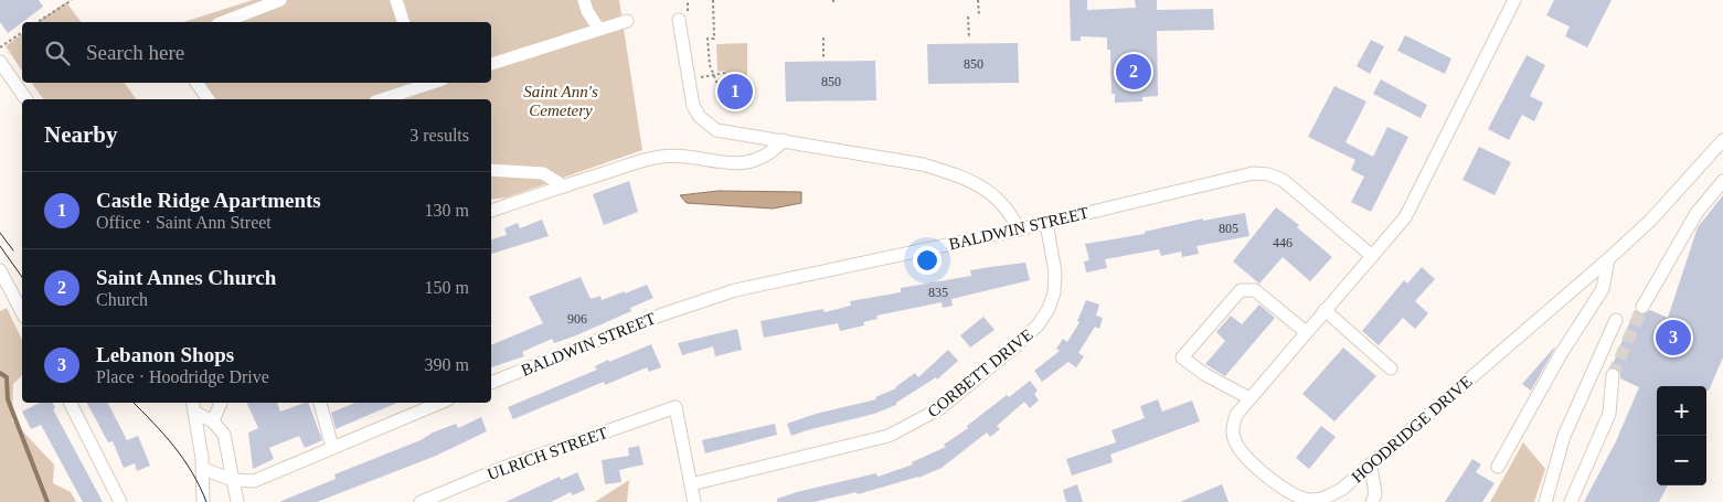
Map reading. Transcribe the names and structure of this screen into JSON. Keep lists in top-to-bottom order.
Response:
{
  "streets": {
    "street": [
      "BALDWIN STREET",
      "CORBETT DRIVE",
      "HOODRIDGE DRIVE",
      "ULRICH STREET"
    ]
  },
  "crossings": [
    ["BALDWIN STREET", "CORBETT DRIVE"],
    ["BALDWIN STREET", "HOODRIDGE DRIVE"],
    ["CORBETT DRIVE", "ULRICH STREET"]
  ],
  "parks": ["Saint Ann's Cemetery"],
  "house_numbers": [
    "850",
    "850",
    "805",
    "446",
    "835",
    "906"
  ],
  "page": {
    "search": "Search here",
    "pins": ["2", "1", "3"],
    "heading": ["Nearby", "3 results"],
    "list": [
      {
        "mark": "1",
        "name": "Castle Ridge Apartments",
        "note": "Office · Saint Ann Street",
        "value": "130 m"
      },
      {
        "mark": "2",
        "name": "Saint Annes Church",
        "note": "Church",
        "value": "150 m"
      },
      {
        "mark": "3",
        "name": "Lebanon Shops",
        "note": "Place · Hoodridge Drive",
        "value": "390 m"
      }
    ],
    "map_buttons": ["+", "−"]
  }
}
